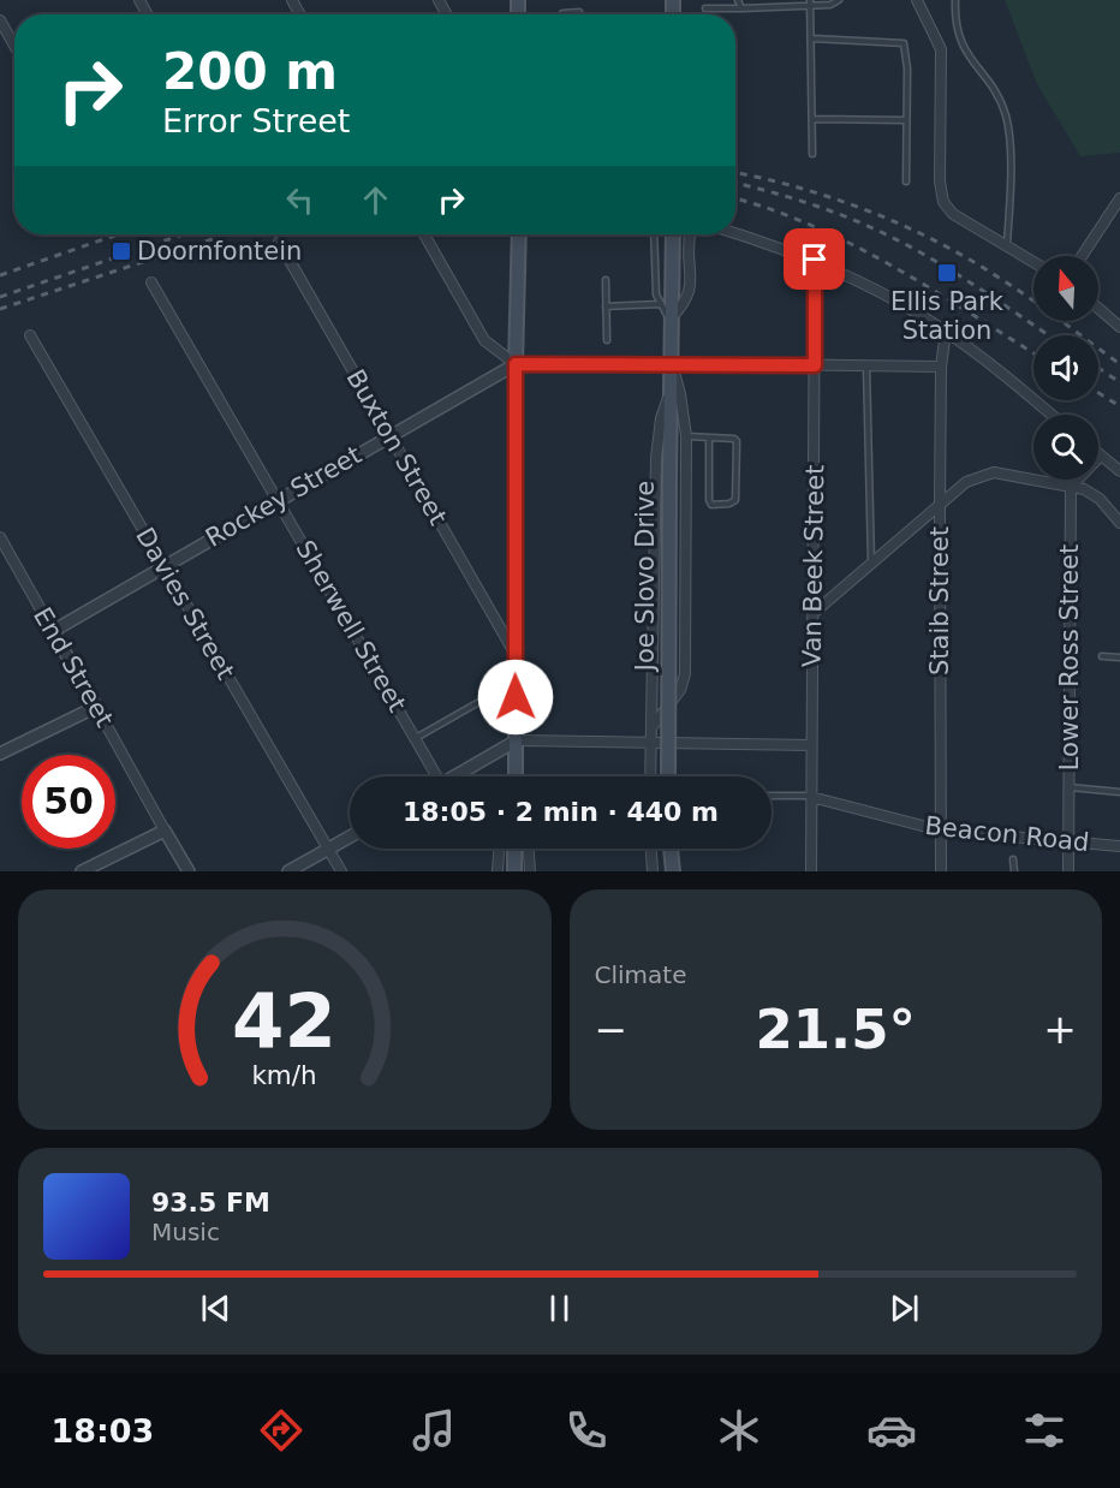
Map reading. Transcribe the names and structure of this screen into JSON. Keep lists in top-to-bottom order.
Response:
{
  "streets": {
    "main road": ["Joe Slovo Drive"],
    "street": [
      "Buxton Street",
      "Rockey Street",
      "Van Beek Street",
      "Staib Street",
      "Davies Street",
      "Sherwell Street",
      "Lower Ross Street",
      "End Street",
      "Beacon Road"
    ]
  },
  "crossings": [
    ["Buxton Street", "Rockey Street"],
    ["Rockey Street", "Davies Street"],
    ["Rockey Street", "Sherwell Street"],
    ["Rockey Street", "End Street"],
    ["Van Beek Street", "Beacon Road"],
    ["Staib Street", "Beacon Road"],
    ["Lower Ross Street", "Beacon Road"]
  ],
  "places": {
    "transit": ["Doornfontein", "Ellis Park Station"]
  },
  "north": "top",
  "page": {
    "turn": ["200 m", "Error Street"],
    "limit": "50",
    "trip": "18:05 · 2 min · 440 m",
    "tile": "Climate",
    "heat": ["−", "21.5°", "+"],
    "song": ["93.5 FM", "Music"],
    "tabs": "18:03",
    "gauge": ["42", "km/h"]
  }
}
